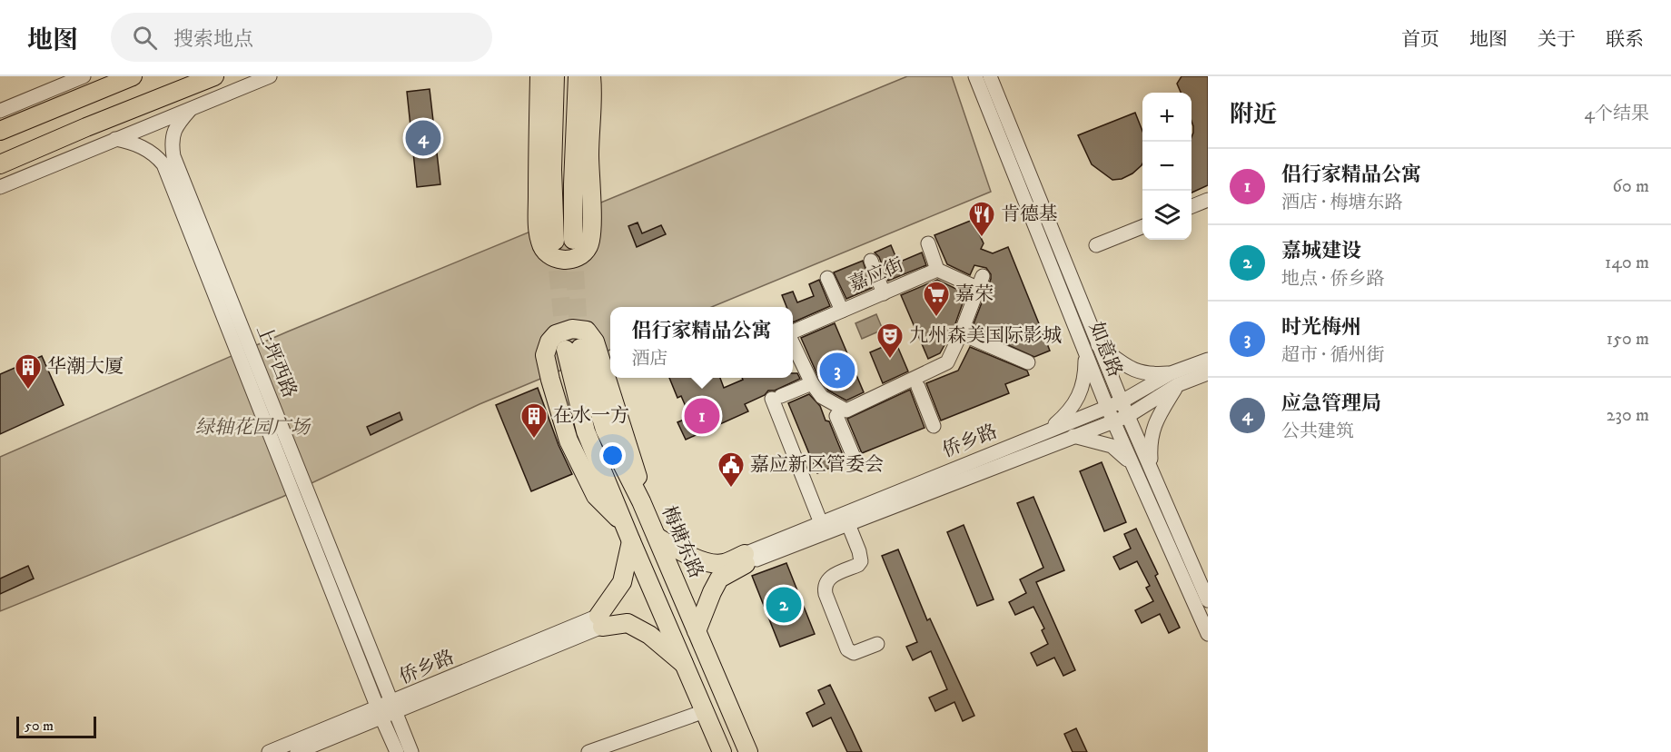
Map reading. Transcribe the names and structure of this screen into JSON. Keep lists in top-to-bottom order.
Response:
{
  "streets": {
    "main road": ["梅塘东路"],
    "street": [
      "嘉应街",
      "如意路",
      "上坪西路",
      "侨乡路"
    ]
  },
  "crossings": [
    ["如意路", "侨乡路"],
    ["上坪西路", "侨乡路"]
  ],
  "parks": ["绿轴花园广场"],
  "places": {
    "restaurant": ["肯德基"],
    "supermarket": ["嘉荣"],
    "theatre": ["九州森美国际影城"],
    "building": ["华潮大厦", "在水一方"],
    "public building": ["嘉应新区管委会"]
  },
  "scale_bar": "50 m",
  "page": {
    "header": "地图",
    "search": "搜索地点",
    "nav": [
      "首页",
      "地图",
      "关于",
      "联系"
    ],
    "heading": ["附近", "4个结果"],
    "map_buttons": ["+", "−"],
    "pins": [
      "4",
      "3",
      "1",
      "2"
    ],
    "list": [
      {
        "mark": "1",
        "name": "侣行家精品公寓",
        "note": "酒店 · 梅塘东路",
        "value": "60 m"
      },
      {
        "mark": "2",
        "name": "嘉城建设",
        "note": "地点 · 侨乡路",
        "value": "140 m"
      },
      {
        "mark": "3",
        "name": "时光梅州",
        "note": "超市 · 循州街",
        "value": "150 m"
      },
      {
        "mark": "4",
        "name": "应急管理局",
        "note": "公共建筑",
        "value": "230 m"
      }
    ],
    "popup": ["侣行家精品公寓", "酒店"],
    "scale": "50 m"
  }
}
